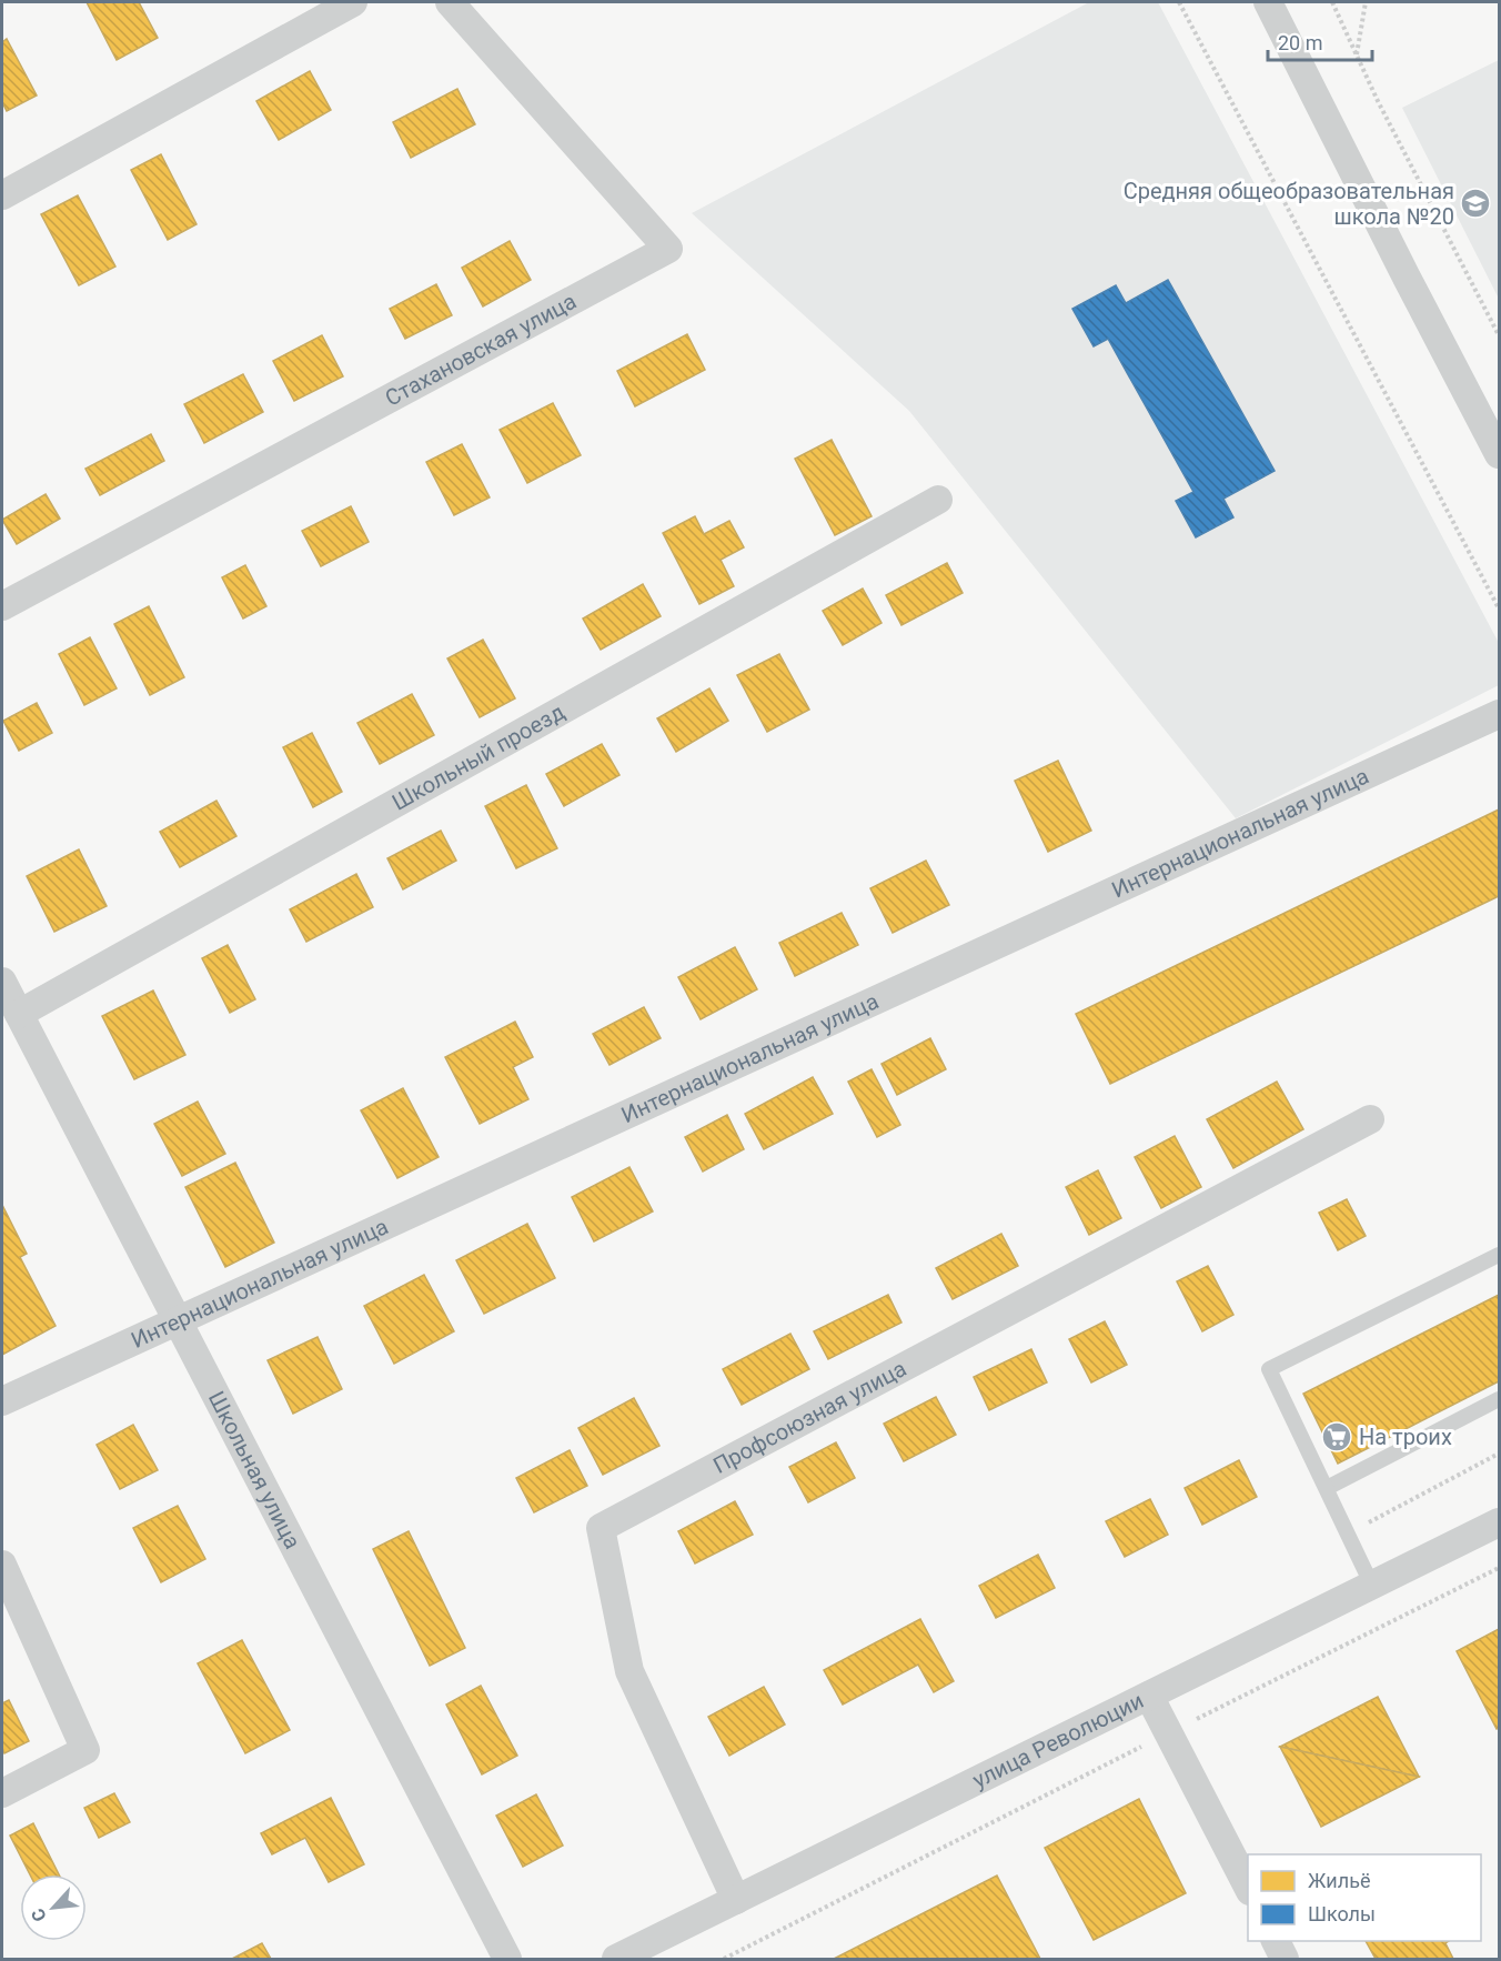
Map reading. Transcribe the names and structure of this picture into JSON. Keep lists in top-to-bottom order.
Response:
{
  "streets": {
    "street": [
      "Стахановская улица",
      "Школьный проезд",
      "Интернациональная улица",
      "Профсоюзная улица",
      "Школьная улица",
      "улица Революции"
    ]
  },
  "crossings": [
    ["Школьный проезд", "Школьная улица"],
    ["Интернациональная улица", "Школьная улица"],
    ["Профсоюзная улица", "улица Революции"]
  ],
  "places": {
    "school or university": ["Средняя общеобразовательная школа №20"],
    "supermarket": ["На троих"]
  },
  "legend": ["Жильё", "Школы"],
  "scale_bar": "20 m",
  "north": "bottom left"
}
